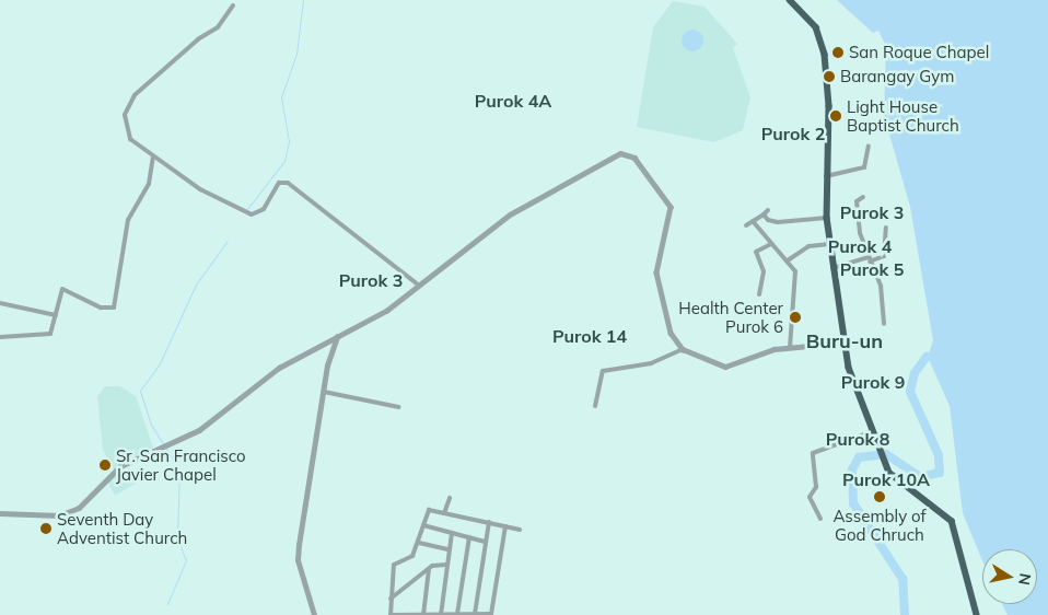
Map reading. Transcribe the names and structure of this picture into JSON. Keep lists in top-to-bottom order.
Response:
{
  "districts": [
    "Purok 4A",
    "Purok 2",
    "Purok 3",
    "Purok 4",
    "Purok 5",
    "Purok 3",
    "Purok 14",
    "Buru-un",
    "Purok 9",
    "Purok 8",
    "Purok 10A"
  ],
  "places": [
    "San Roque Chapel",
    "Barangay Gym",
    "Light House Baptist Church",
    "Health Center Purok 6",
    "Sr. San Francisco Javier Chapel",
    "Assembly of God Chruch",
    "Seventh Day Adventist Church"
  ],
  "north": "right"
}
